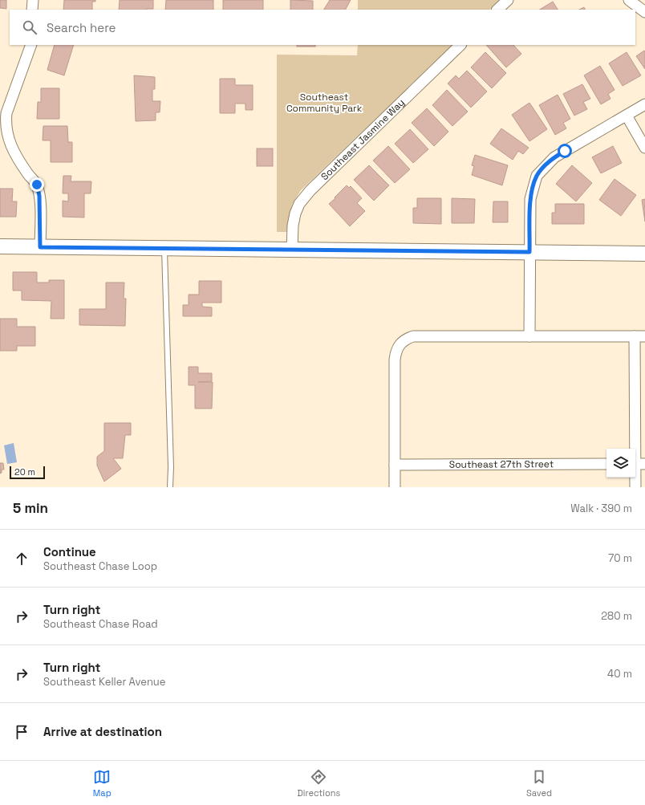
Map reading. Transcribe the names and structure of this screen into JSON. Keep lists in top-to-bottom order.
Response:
{
  "streets": {
    "street": ["Southeast Jasmine Way", "Southeast 27th Street"]
  },
  "parks": ["Southeast Community Park"],
  "scale_bar": "20 m",
  "page": {
    "search": "Search here",
    "scale": "20 m",
    "heading": ["5 min", "Walk · 390 m"],
    "list": [
      ["Continue", "Southeast Chase Loop", "70 m"],
      ["Turn right", "Southeast Chase Road", "280 m"],
      ["Turn right", "Southeast Keller Avenue", "40 m"],
      "Arrive at destination"
    ],
    "nav": ["Map", "Directions", "Saved"]
  }
}
